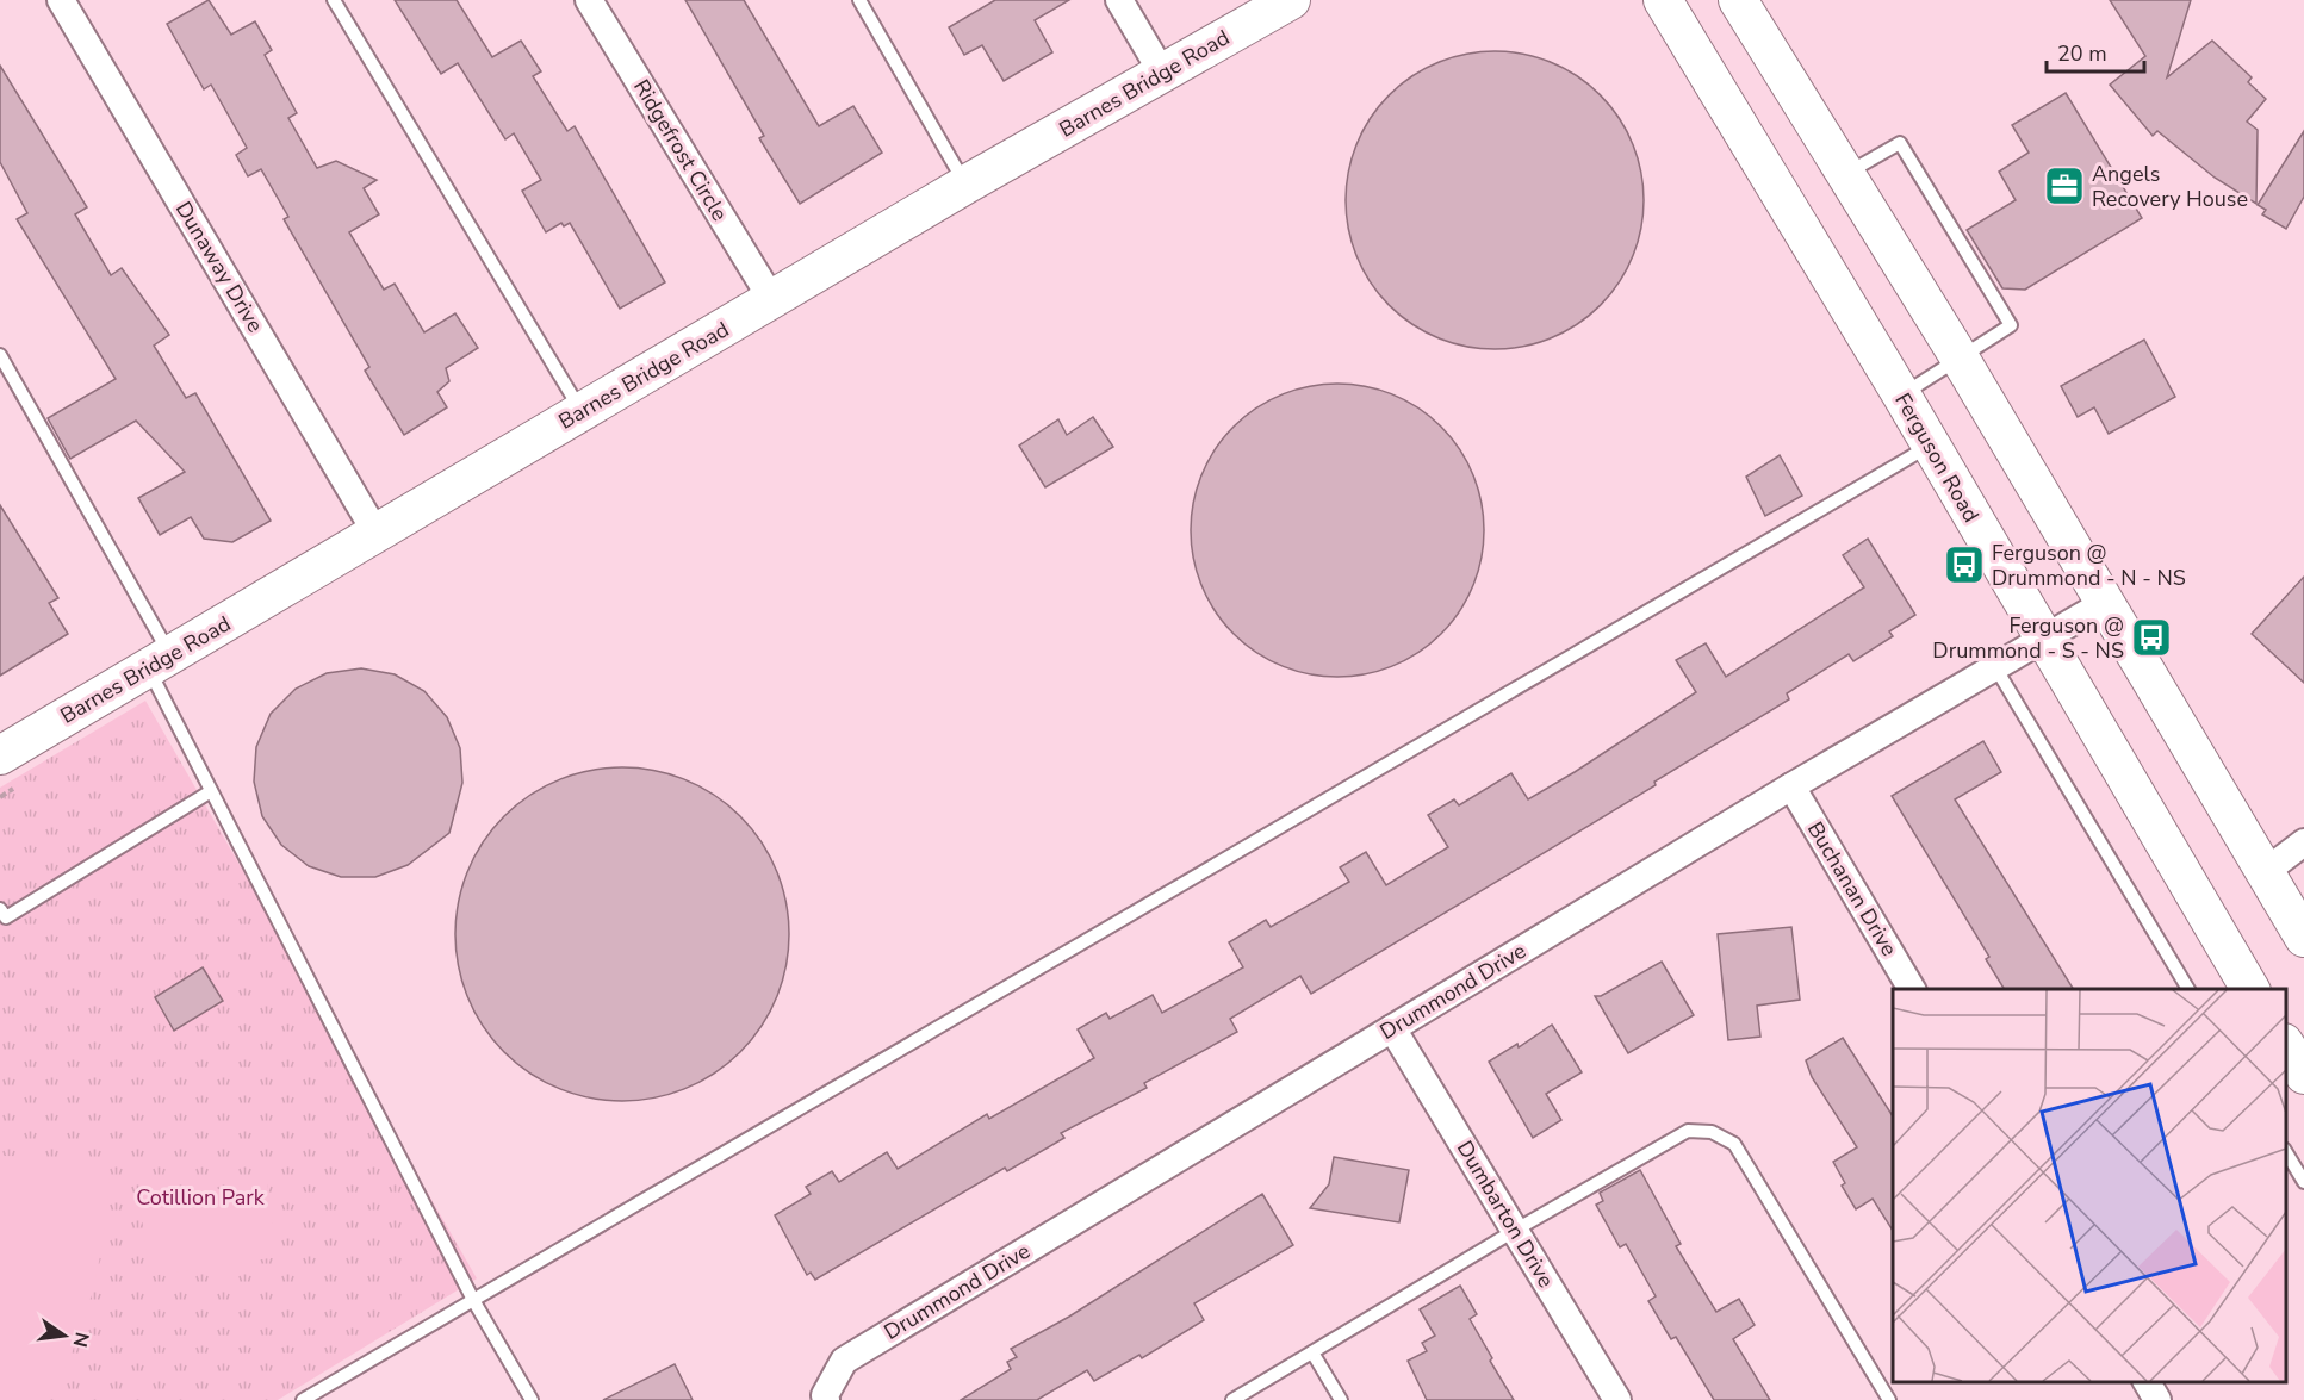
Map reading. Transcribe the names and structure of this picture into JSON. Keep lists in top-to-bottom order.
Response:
{
  "streets": {
    "main road": ["Barnes Bridge Road", "Ferguson Road"],
    "street": [
      "Ridgefrost Circle",
      "Dunaway Drive",
      "Buchanan Drive",
      "Drummond Drive",
      "Dumbarton Drive"
    ]
  },
  "crossings": [
    ["Barnes Bridge Road", "Ridgefrost Circle"],
    ["Barnes Bridge Road", "Dunaway Drive"],
    ["Ferguson Road", "Drummond Drive"],
    ["Buchanan Drive", "Drummond Drive"],
    ["Drummond Drive", "Dumbarton Drive"]
  ],
  "parks": ["Cotillion Park"],
  "places": {
    "office": ["Angels Recovery House"],
    "bus stop": ["Ferguson @ Drummond - N - NS", "Ferguson @ Drummond - S - NS"]
  },
  "scale_bar": "20 m",
  "north": "right"
}
